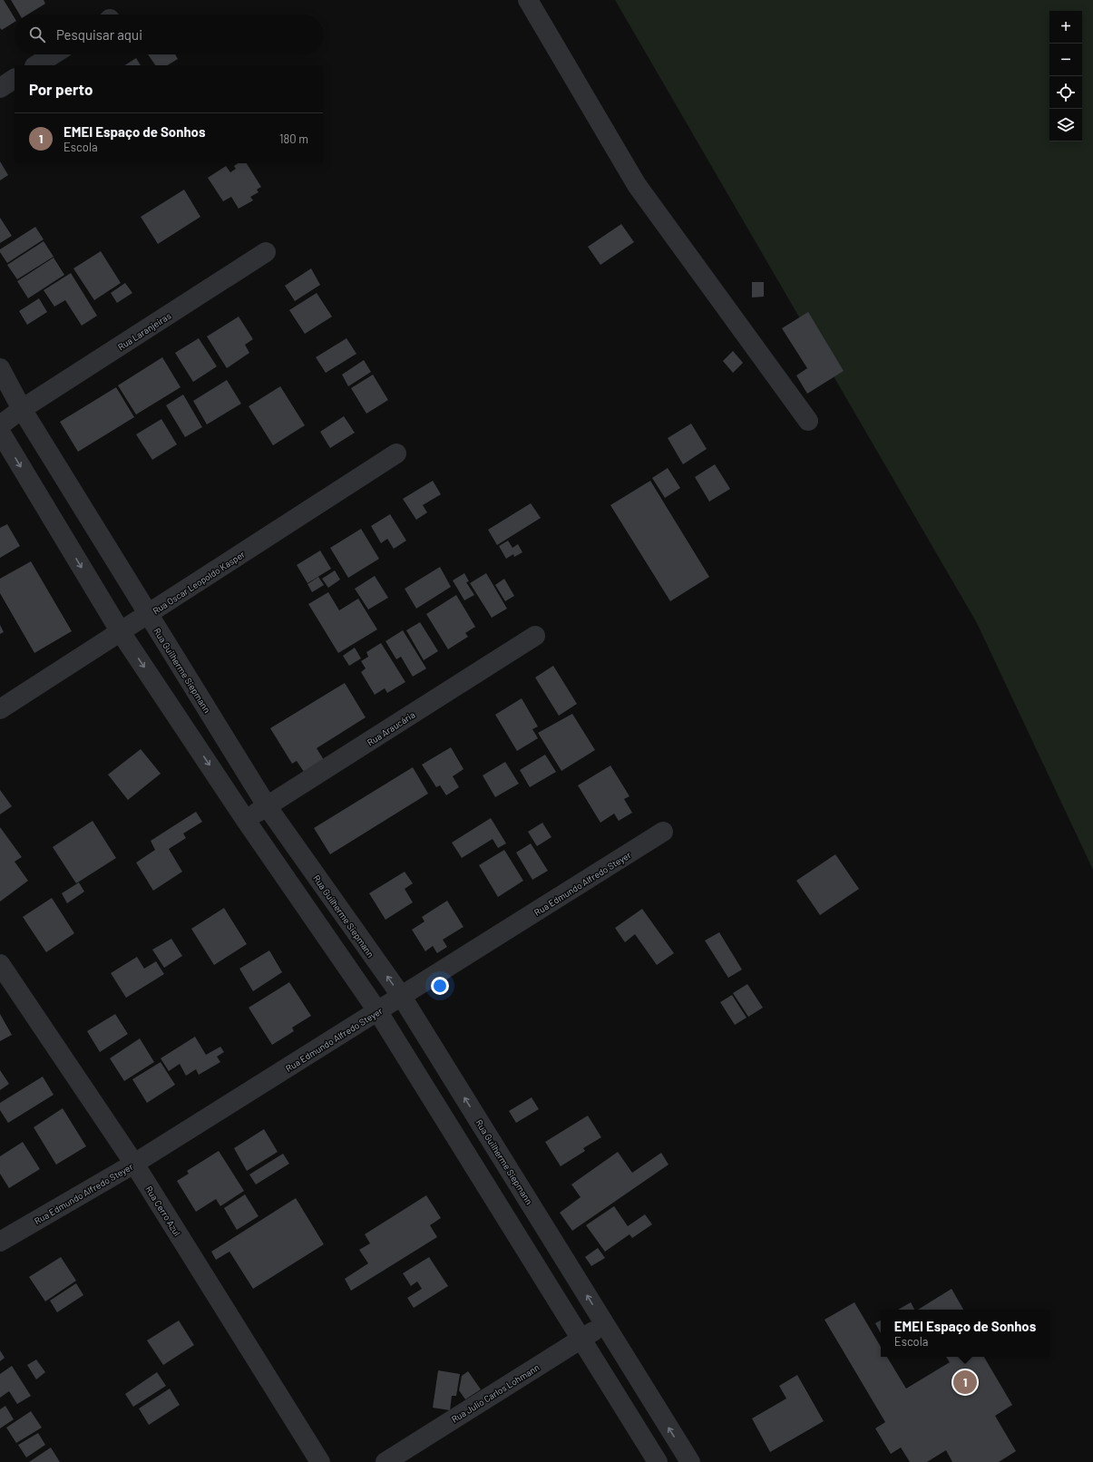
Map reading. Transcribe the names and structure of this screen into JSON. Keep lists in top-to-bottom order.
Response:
{
  "streets": {
    "street": [
      "Rua Laranjeiras",
      "Rua Oscar Leopoldo Kasper",
      "Rua Guilherme Siepmann",
      "Rua Araucária",
      "Rua Edmundo Alfredo Steyer",
      "Rua Cerro Azul",
      "Rua Julio Carlos Lohmann"
    ]
  },
  "crossings": [
    ["Rua Laranjeiras", "Rua Guilherme Siepmann"],
    ["Rua Oscar Leopoldo Kasper", "Rua Guilherme Siepmann"],
    ["Rua Guilherme Siepmann", "Rua Araucária"],
    ["Rua Guilherme Siepmann", "Rua Edmundo Alfredo Steyer"],
    ["Rua Guilherme Siepmann", "Rua Julio Carlos Lohmann"],
    ["Rua Edmundo Alfredo Steyer", "Rua Cerro Azul"]
  ],
  "page": {
    "map_buttons": ["+", "−"],
    "search": "Pesquisar aqui",
    "heading": "Por perto",
    "list": [
      {
        "mark": "1",
        "name": "EMEI Espaço de Sonhos",
        "note": "Escola",
        "value": "180 m"
      }
    ],
    "popup": ["EMEI Espaço de Sonhos", "Escola"],
    "pins": "1"
  }
}
